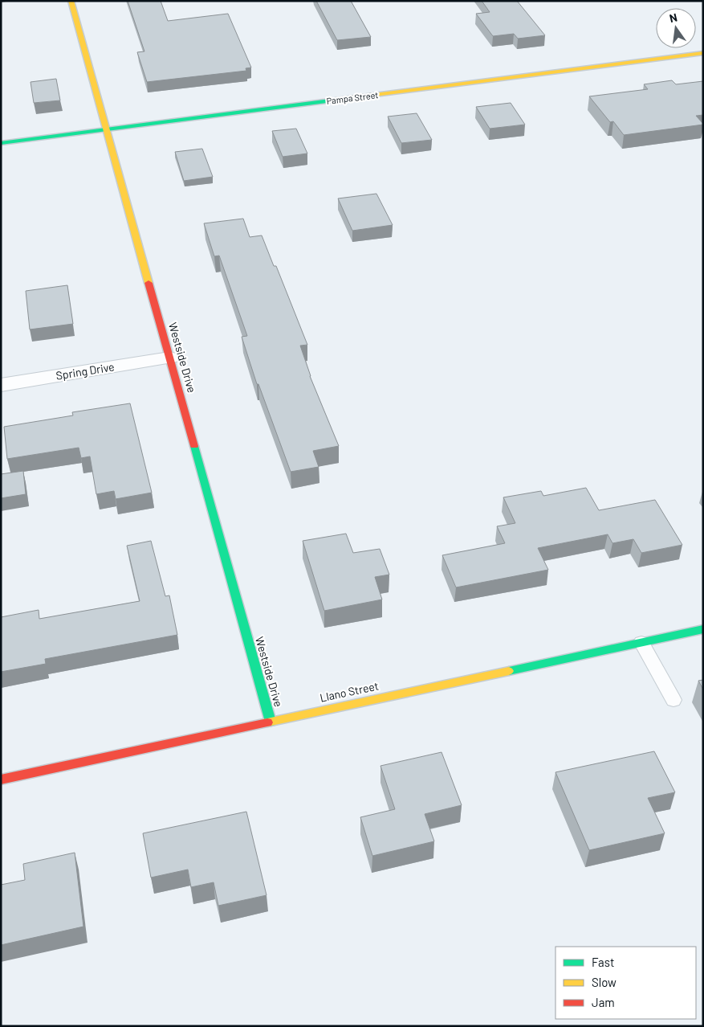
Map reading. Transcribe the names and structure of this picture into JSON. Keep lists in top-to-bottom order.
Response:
{
  "streets": {
    "street": [
      "Pampa Street",
      "Westside Drive",
      "Spring Drive",
      "Llano Street"
    ]
  },
  "crossings": [
    ["Pampa Street", "Westside Drive"],
    ["Westside Drive", "Spring Drive"],
    ["Westside Drive", "Llano Street"]
  ],
  "legend": ["Fast", "Slow", "Jam"],
  "north": "top"
}
